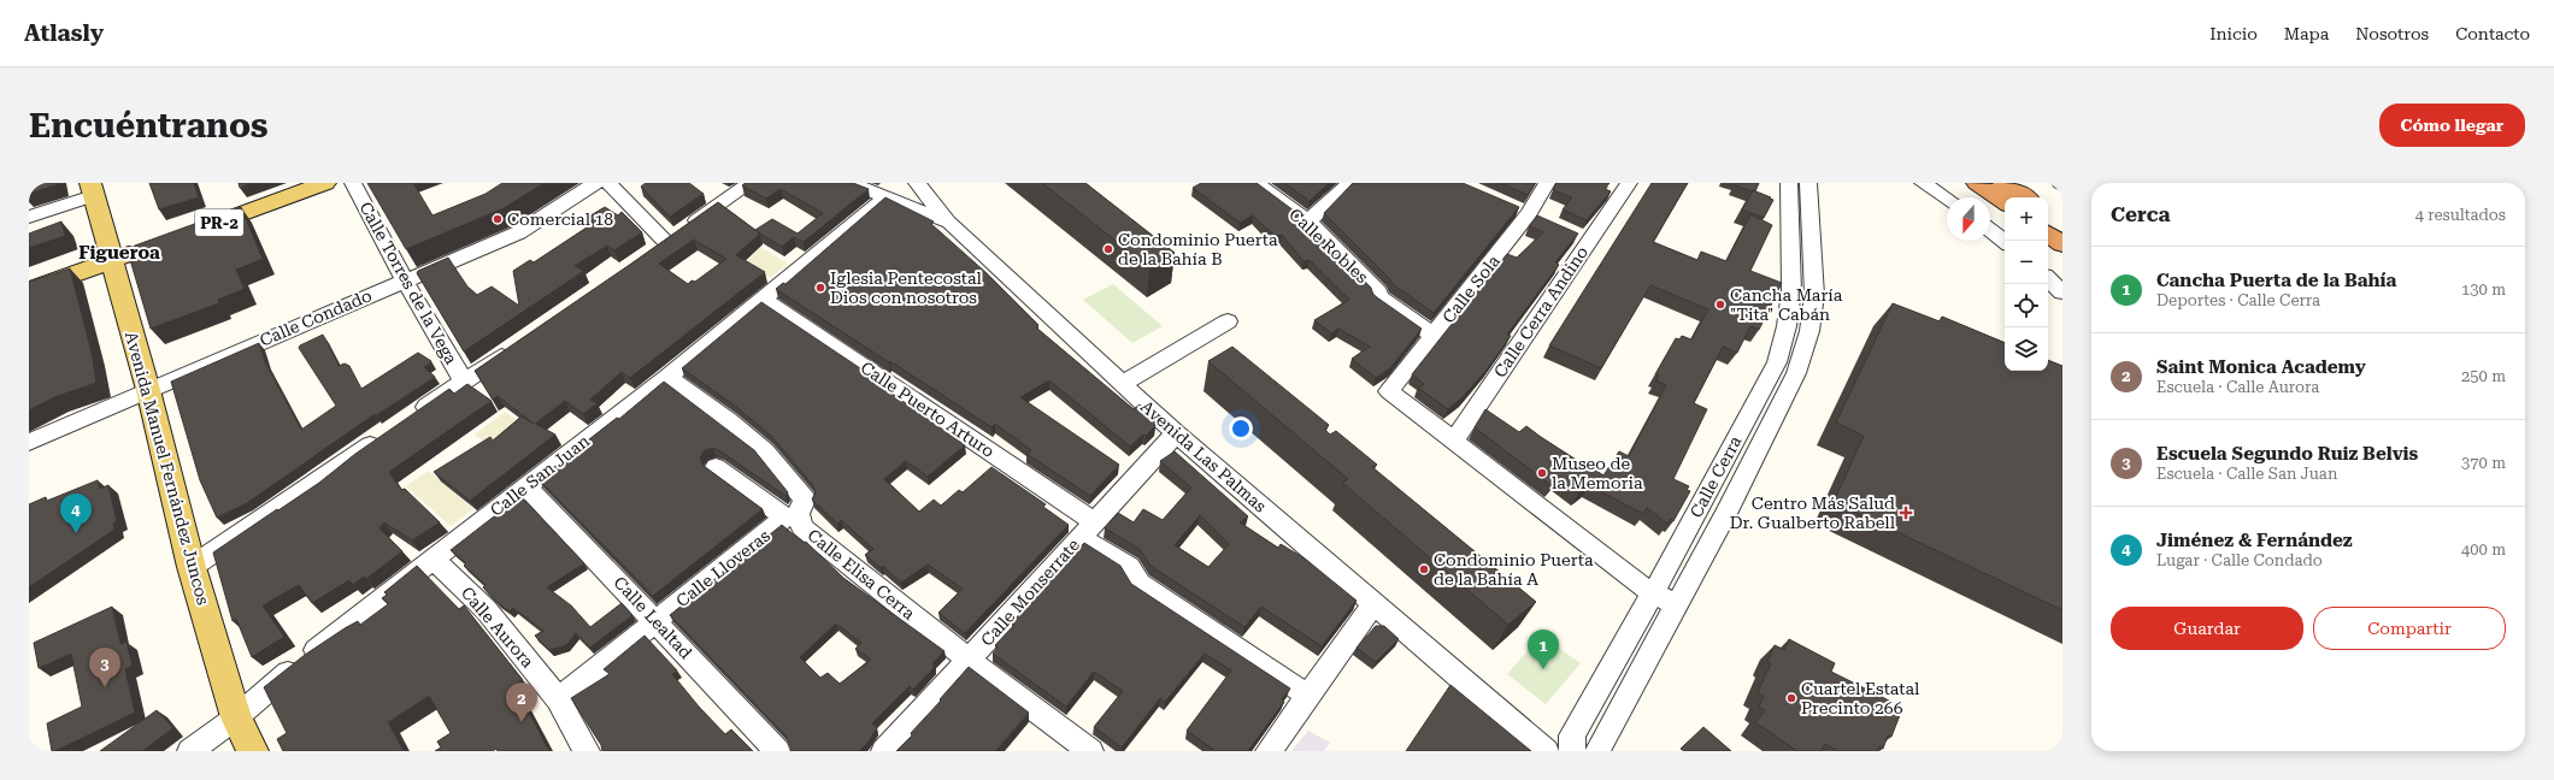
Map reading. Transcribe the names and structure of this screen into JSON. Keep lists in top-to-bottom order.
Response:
{
  "streets": {
    "main road": ["PR-2", "Avenida Manuel Fernández Juncos"],
    "street": [
      "Calle Robles",
      "Calle Torres de la Vega",
      "Calle Sola",
      "Calle Cerra Andino",
      "Calle Condado",
      "Calle Puerto Arturo",
      "Avenida Las Palmas",
      "Calle San Juan",
      "Calle Cerra",
      "Calle Lloveras",
      "Calle Elisa Cerra",
      "Calle Monserrate",
      "Calle Lealtad",
      "Calle Aurora"
    ]
  },
  "crossings": [
    ["Calle Robles", "Calle Sola"],
    ["Calle Torres de la Vega", "Calle Condado"],
    ["Calle Sola", "Calle Cerra Andino"],
    ["Calle Condado", "Avenida Manuel Fernández Juncos"],
    ["Calle Puerto Arturo", "Calle San Juan"],
    ["Calle Puerto Arturo", "Calle Monserrate"],
    ["Avenida Las Palmas", "Calle San Juan"],
    ["Avenida Las Palmas", "Calle Monserrate"],
    ["Avenida Manuel Fernández Juncos", "Calle San Juan"],
    ["Calle San Juan", "Calle Elisa Cerra"],
    ["Calle San Juan", "Calle Lealtad"],
    ["Calle San Juan", "Calle Aurora"],
    ["Calle Lloveras", "Calle Elisa Cerra"],
    ["Calle Lloveras", "Calle Lealtad"],
    ["Calle Lloveras", "Calle Aurora"],
    ["Calle Elisa Cerra", "Calle Monserrate"]
  ],
  "districts": ["Figueroa"],
  "places": {
    "other": [
      "Comercial 18",
      "Condominio Puerta de la Bahía B",
      "Iglesia Pentecostal Dios con nosotros",
      "Cancha María \"Tita\" Cabán",
      "Museo de la Memoria",
      "Condominio Puerta de la Bahía A",
      "Cuartel Estatal Precinto 266"
    ],
    "health": ["Centro Más Salud Dr. Gualberto Rabell"]
  },
  "north": "bottom",
  "page": {
    "header": "Atlasly",
    "nav": [
      "Inicio",
      "Mapa",
      "Nosotros",
      "Contacto"
    ],
    "buttons": [
      "Cómo llegar",
      ["Guardar", "Compartir"]
    ],
    "title": "Encuéntranos",
    "heading": ["Cerca", "4 resultados"],
    "map_buttons": ["+", "−"],
    "list": [
      {
        "mark": "1",
        "name": "Cancha Puerta de la Bahía",
        "note": "Deportes · Calle Cerra",
        "value": "130 m"
      },
      {
        "mark": "2",
        "name": "Saint Monica Academy",
        "note": "Escuela · Calle Aurora",
        "value": "250 m"
      },
      {
        "mark": "3",
        "name": "Escuela Segundo Ruiz Belvis",
        "note": "Escuela · Calle San Juan",
        "value": "370 m"
      },
      {
        "mark": "4",
        "name": "Jiménez & Fernández",
        "note": "Lugar · Calle Condado",
        "value": "400 m"
      }
    ],
    "pins": [
      "4",
      "1",
      "3",
      "2"
    ]
  }
}
